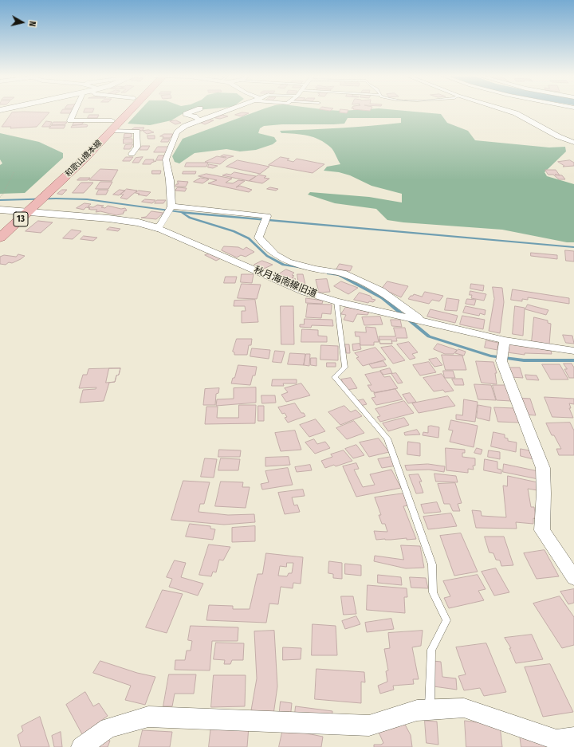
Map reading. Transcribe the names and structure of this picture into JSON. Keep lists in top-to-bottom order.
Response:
{
  "streets": {
    "main road": ["和歌山橋本線", "13"],
    "street": ["秋月海南線旧道"]
  },
  "crossings": [
    ["和歌山橋本線", "秋月海南線旧道"]
  ],
  "north": "right"
}
